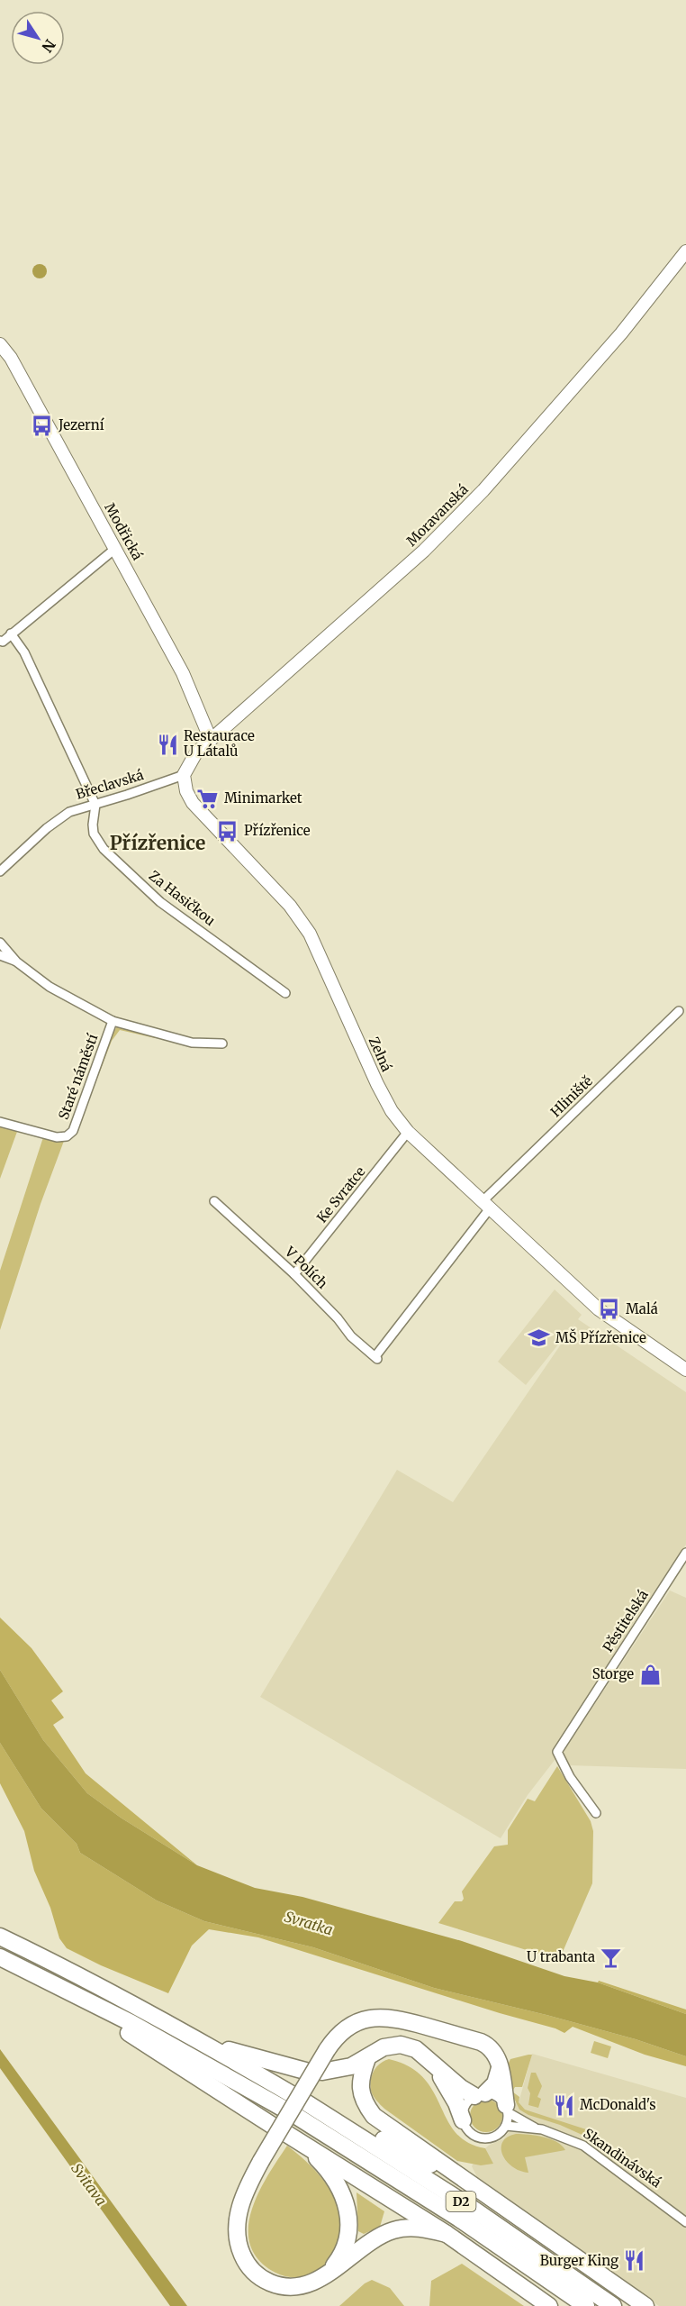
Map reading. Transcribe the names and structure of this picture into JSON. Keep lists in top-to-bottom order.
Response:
{
  "streets": {
    "highway": ["D2"],
    "street": [
      "Moravanská",
      "Modřická",
      "Břeclavská",
      "Za Hasičkou",
      "Zelná",
      "Staré náměstí",
      "Hliniště",
      "Ke Svratce",
      "V Polích",
      "Pěstitelská",
      "Skandinávská"
    ]
  },
  "crossings": [
    ["Moravanská", "Modřická"],
    ["Moravanská", "Břeclavská"],
    ["Moravanská", "Zelná"],
    ["Břeclavská", "Za Hasičkou"],
    ["Břeclavská", "Zelná"],
    ["Zelná", "Hliniště"],
    ["Zelná", "Ke Svratce"],
    ["Zelná", "V Polích"],
    ["Hliniště", "V Polích"],
    ["Ke Svratce", "V Polích"]
  ],
  "districts": ["Přízřenice"],
  "water": ["Svratka", "Svitava"],
  "places": {
    "bus stop": ["Jezerní", "Přízřenice", "Malá"],
    "restaurant": ["Restaurace U Látalů", "McDonald's", "Burger King"],
    "supermarket": ["Minimarket"],
    "school or university": ["MŠ Přízřenice"],
    "shop": ["Storge"],
    "bar": ["U trabanta"]
  },
  "north": "bottom right"
}
